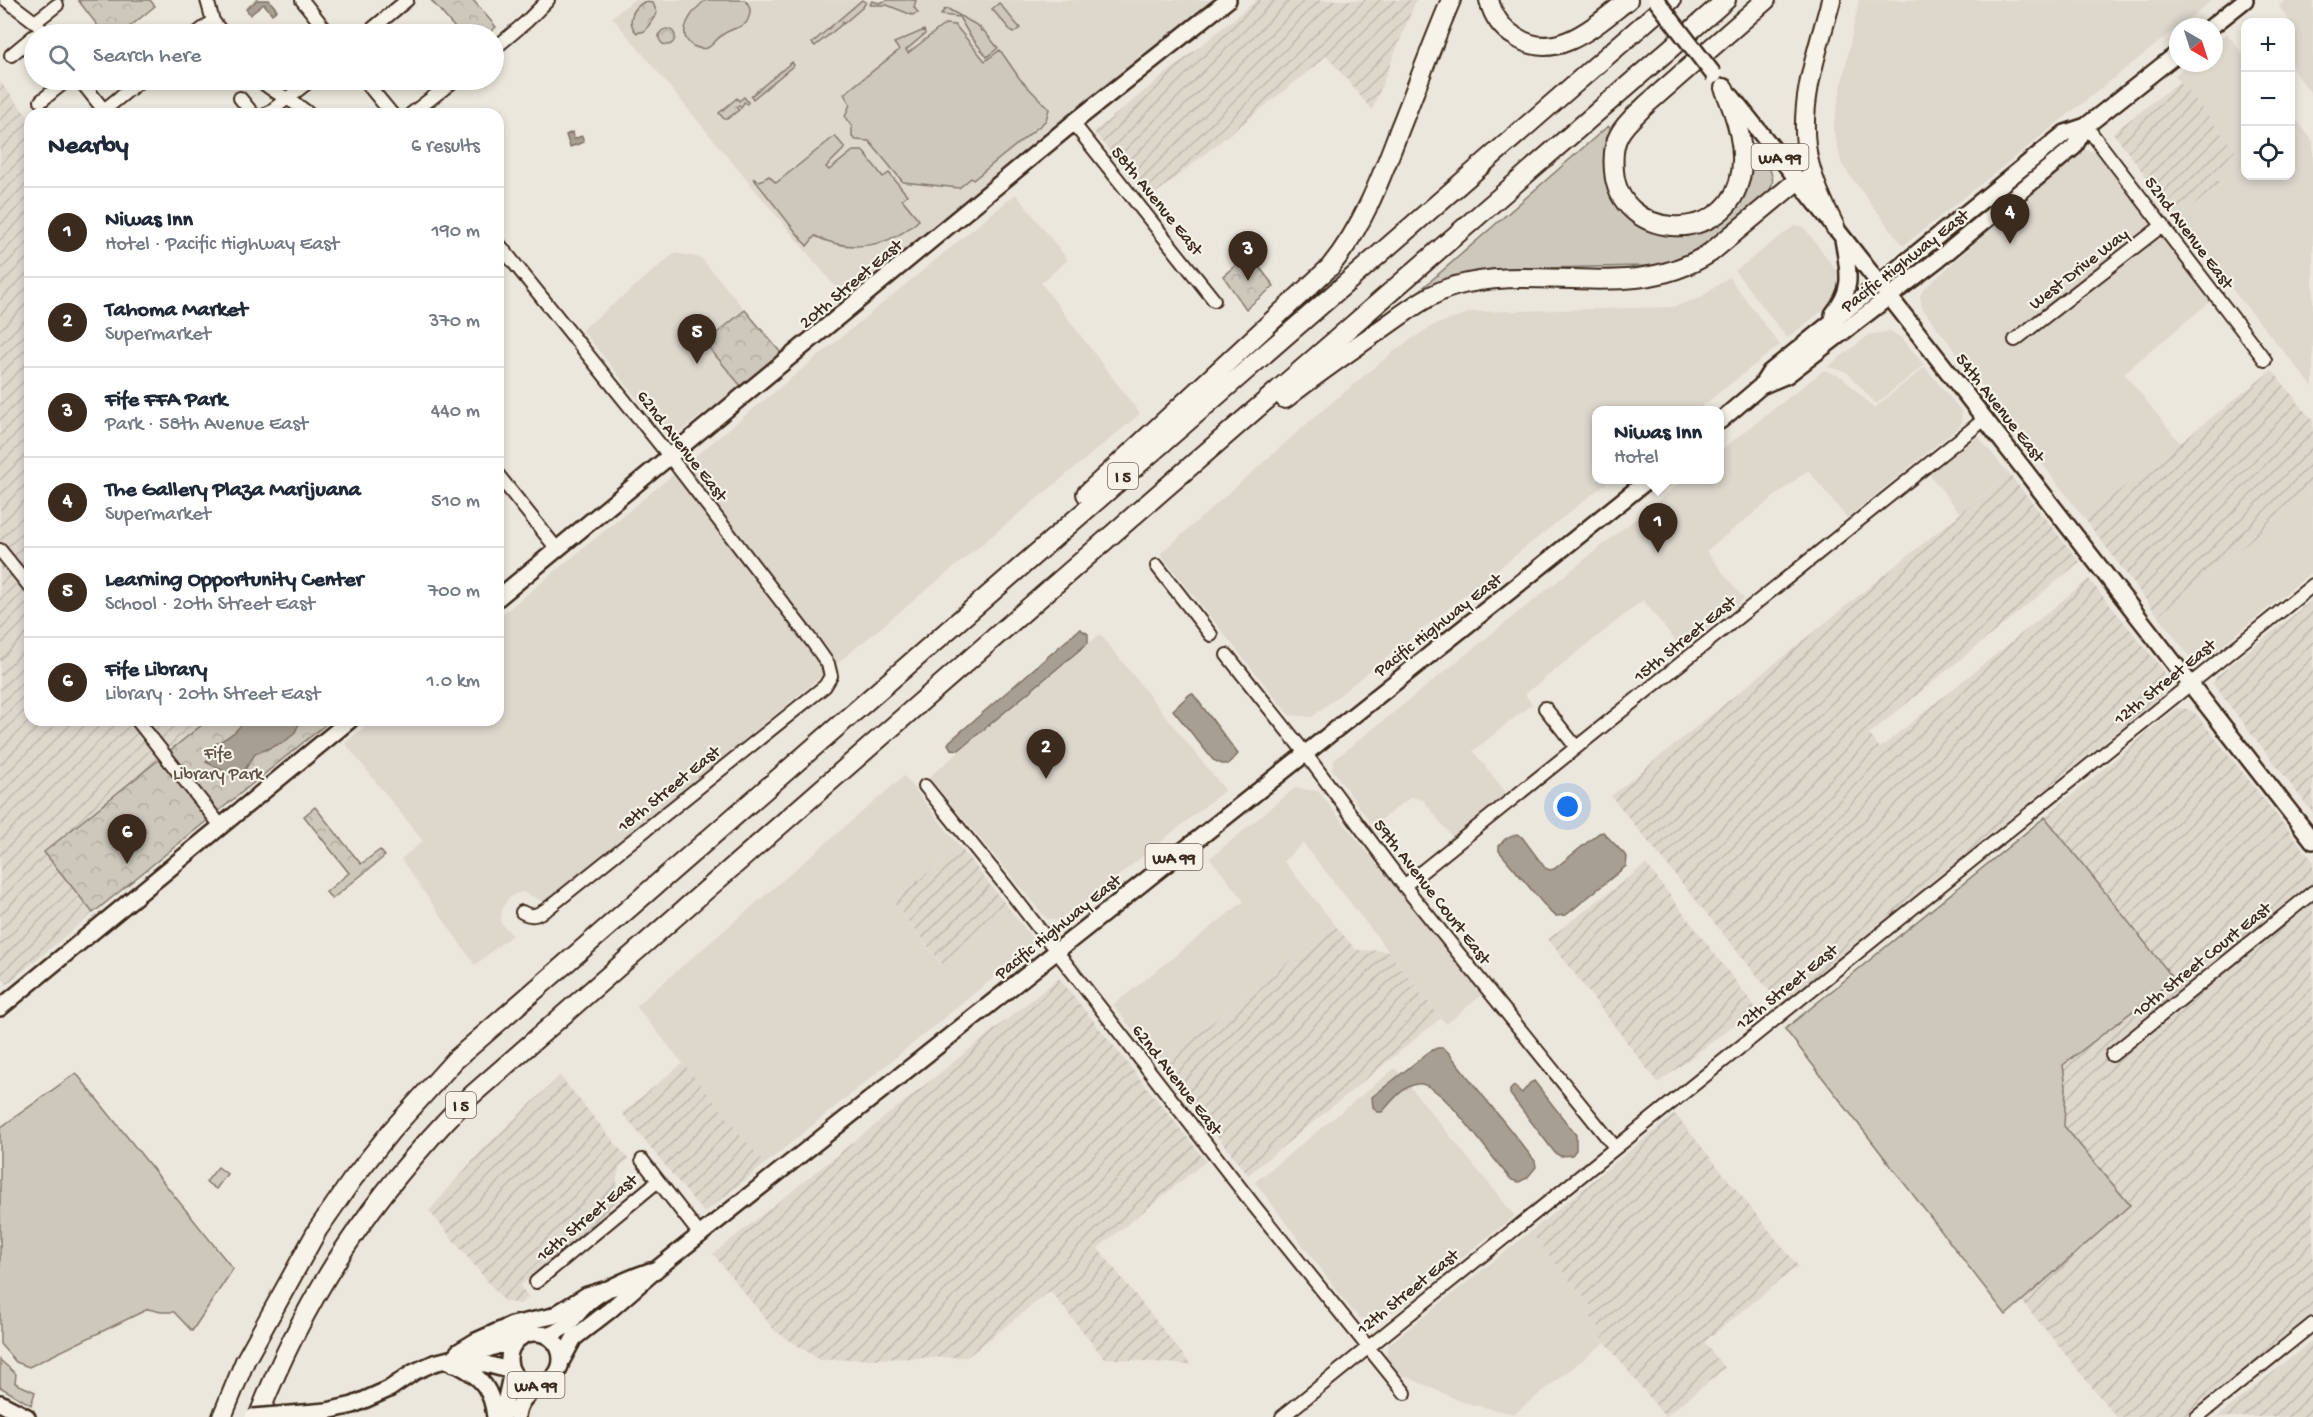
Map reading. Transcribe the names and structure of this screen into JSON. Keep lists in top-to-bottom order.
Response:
{
  "streets": {
    "highway": ["I 5"],
    "main road": [
      "WA 99",
      "Pacific Highway East",
      "20th Street East",
      "54th Avenue East"
    ],
    "street": [
      "58th Avenue East",
      "52nd Avenue East",
      "West Drive Way",
      "62nd Avenue East",
      "15th Street East",
      "12th Street East",
      "18th Street East",
      "59th Avenue Court East",
      "10th Street Court East",
      "16th Street East"
    ]
  },
  "crossings": [
    ["WA 99", "Pacific Highway East"],
    ["58th Avenue East", "20th Street East"],
    ["52nd Avenue East", "Pacific Highway East"],
    ["52nd Avenue East", "West Drive Way"],
    ["Pacific Highway East", "54th Avenue East"],
    ["Pacific Highway East", "62nd Avenue East"],
    ["Pacific Highway East", "59th Avenue Court East"],
    ["20th Street East", "62nd Avenue East"],
    ["54th Avenue East", "15th Street East"],
    ["54th Avenue East", "12th Street East"],
    ["62nd Avenue East", "12th Street East"],
    ["62nd Avenue East", "18th Street East"],
    ["15th Street East", "59th Avenue Court East"],
    ["12th Street East", "59th Avenue Court East"]
  ],
  "parks": ["Fife Library Park"],
  "north": "bottom right",
  "page": {
    "map_buttons": ["+", "−"],
    "search": "Search here",
    "heading": ["Nearby", "6 results"],
    "list": [
      {
        "mark": "1",
        "name": "Niwas Inn",
        "note": "Hotel · Pacific Highway East",
        "value": "190 m"
      },
      {
        "mark": "2",
        "name": "Tahoma Market",
        "note": "Supermarket",
        "value": "370 m"
      },
      {
        "mark": "3",
        "name": "Fife FFA Park",
        "note": "Park · 58th Avenue East",
        "value": "440 m"
      },
      {
        "mark": "4",
        "name": "The Gallery Plaza Marijuana",
        "note": "Supermarket",
        "value": "510 m"
      },
      {
        "mark": "5",
        "name": "Learning Opportunity Center",
        "note": "School · 20th Street East",
        "value": "700 m"
      },
      {
        "mark": "6",
        "name": "Fife Library",
        "note": "Library · 20th Street East",
        "value": "1.0 km"
      }
    ],
    "pins": [
      "4",
      "3",
      "5",
      "1",
      "2",
      "6"
    ],
    "popup": ["Niwas Inn", "Hotel"]
  }
}
